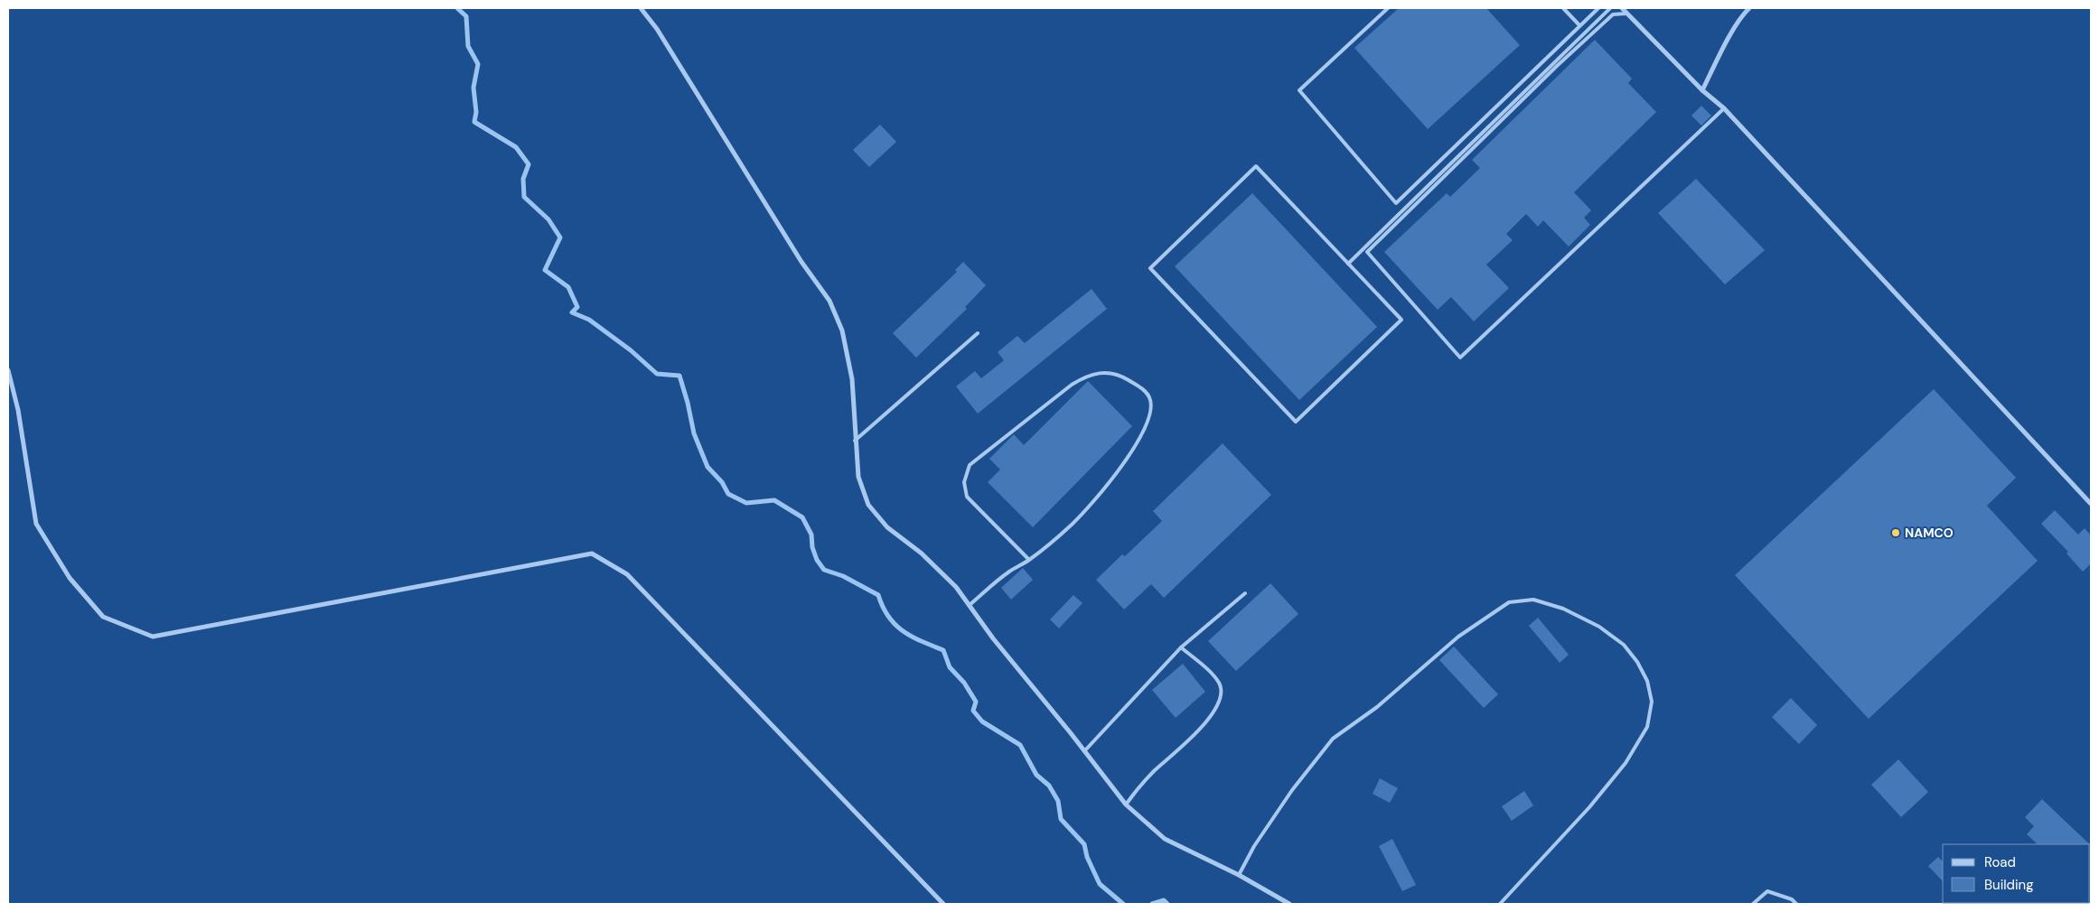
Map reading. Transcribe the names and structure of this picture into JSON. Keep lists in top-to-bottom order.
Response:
{
  "places": ["NAMCO"],
  "legend": ["Road", "Building"]
}
